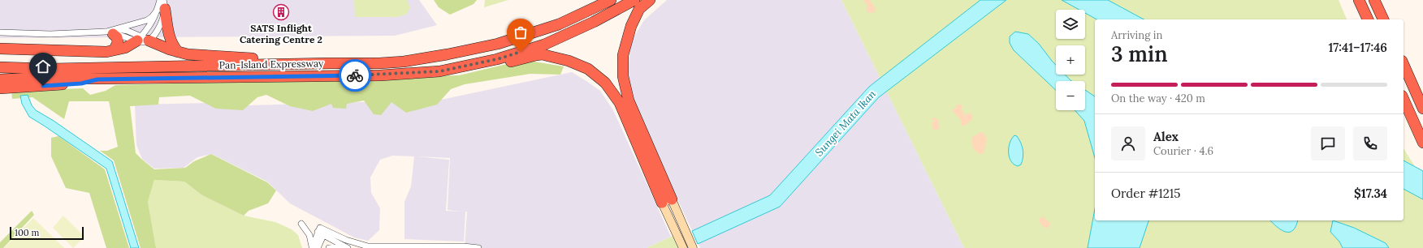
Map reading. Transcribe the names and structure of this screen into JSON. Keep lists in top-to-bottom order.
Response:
{
  "streets": {
    "highway": ["Pan-Island Expressway"]
  },
  "water": ["Sungei Mata Ikan"],
  "places": {
    "building": ["SATS Inflight Catering Centre 2"]
  },
  "scale_bar": "100 m",
  "page": {
    "map_buttons": ["+", "−"],
    "heading": ["3 min", "Arriving in", "17:41–17:46"],
    "panel": [
      "Alex",
      "Courier · 4.6",
      "Order #1215",
      "$17.34"
    ],
    "bar": "On the way · 420 m",
    "scale": "100 m"
  }
}
